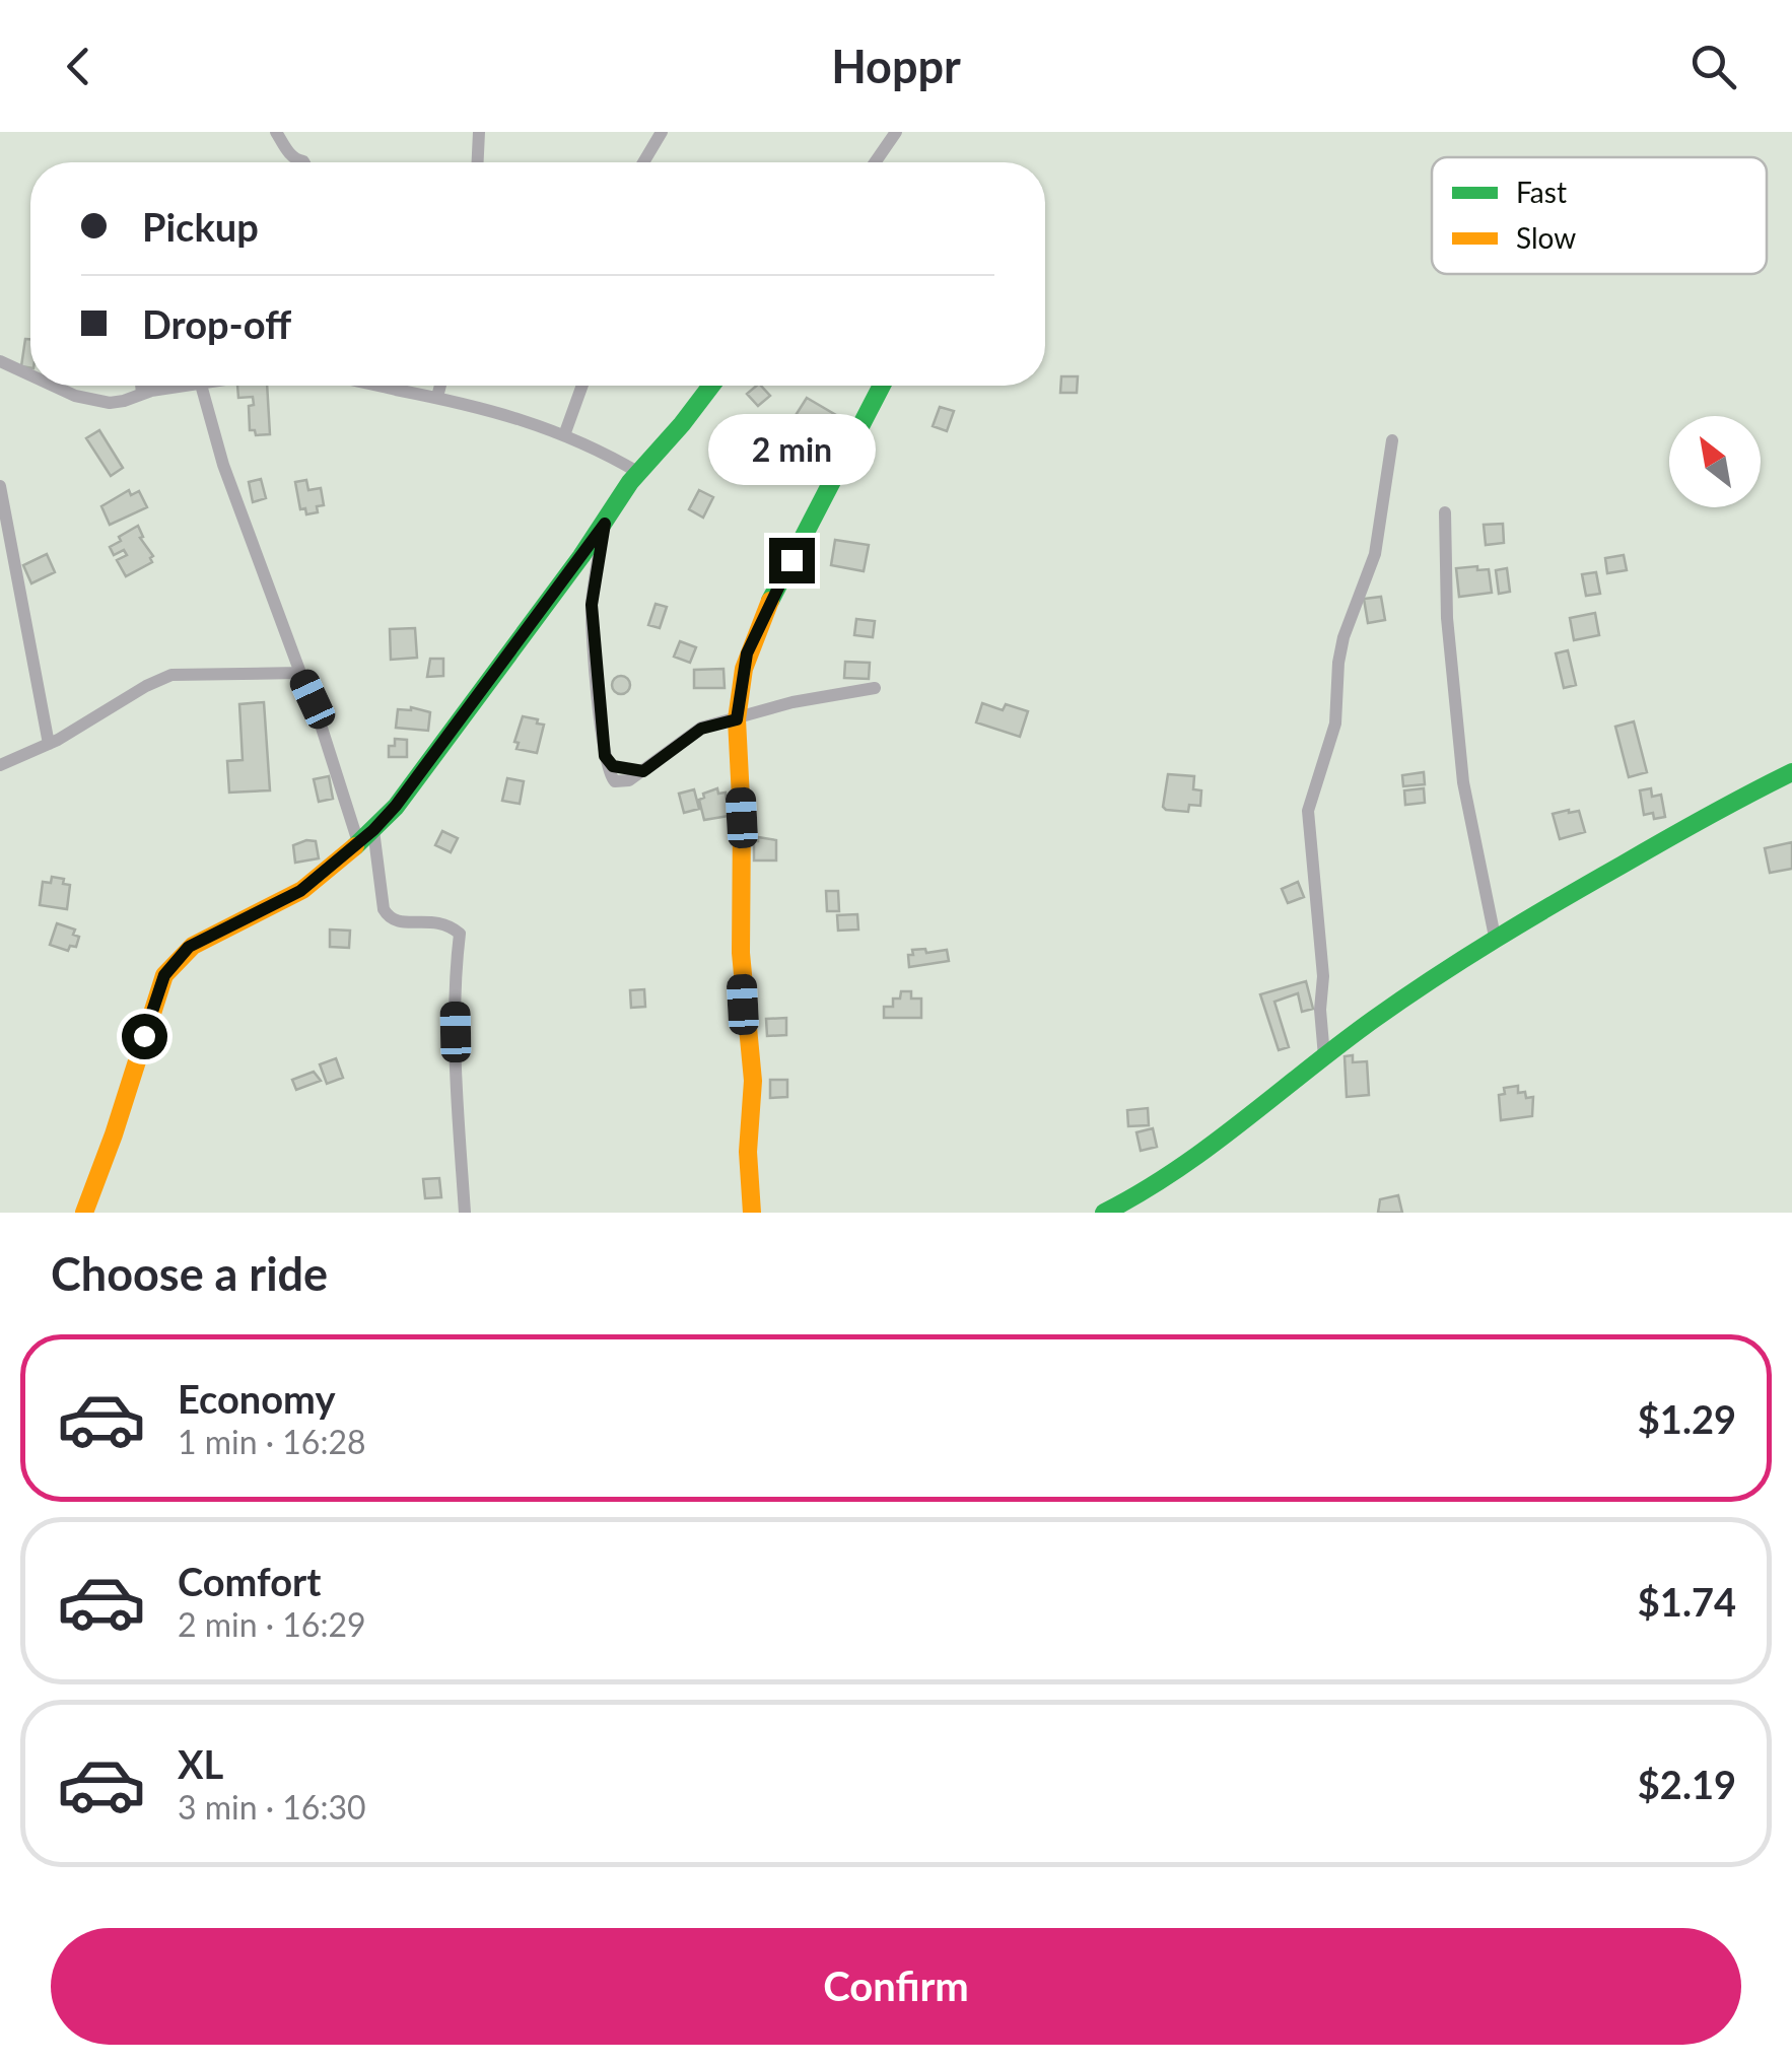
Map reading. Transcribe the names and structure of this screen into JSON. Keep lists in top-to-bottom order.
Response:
{
  "legend": ["Fast", "Slow"],
  "north": "top left",
  "page": {
    "header": "Hoppr",
    "banner": ["Pickup", "Drop-off"],
    "bubble": "2 min",
    "heading": "Choose a ride",
    "list": [
      {
        "name": "Economy",
        "note": "1 min · 16:28",
        "value": "$1.29"
      },
      {
        "name": "Comfort",
        "note": "2 min · 16:29",
        "value": "$1.74"
      },
      {
        "name": "XL",
        "note": "3 min · 16:30",
        "value": "$2.19"
      }
    ],
    "buttons": "Confirm"
  }
}
